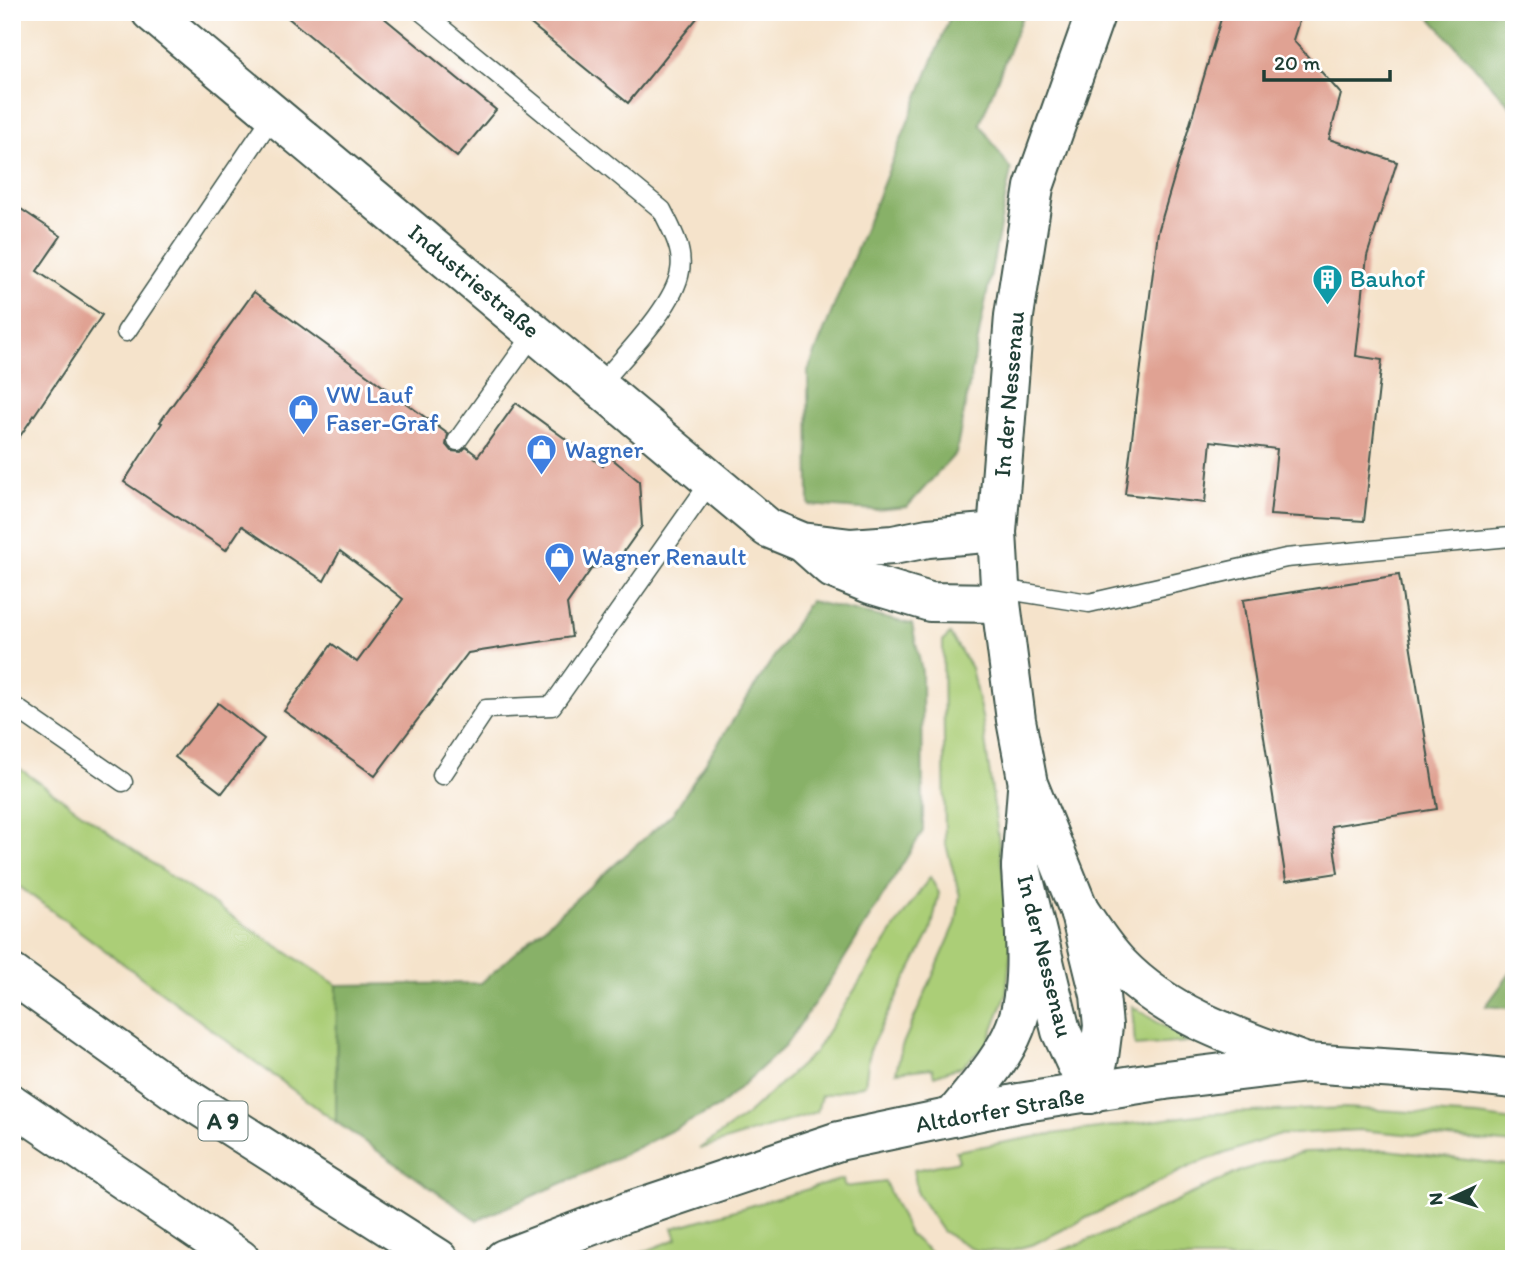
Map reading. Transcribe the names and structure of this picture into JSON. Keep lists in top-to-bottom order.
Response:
{
  "streets": {
    "main road": [
      "Industriestraße",
      "In der Nessenau",
      "Altdorfer Straße",
      "A 9"
    ]
  },
  "crossings": [
    ["Industriestraße", "In der Nessenau"],
    ["In der Nessenau", "Altdorfer Straße"]
  ],
  "places": {
    "building": ["Bauhof"],
    "shop": ["VW Lauf Faser-Graf", "Wagner", "Wagner Renault"]
  },
  "scale_bar": "20 m",
  "north": "left"
}
